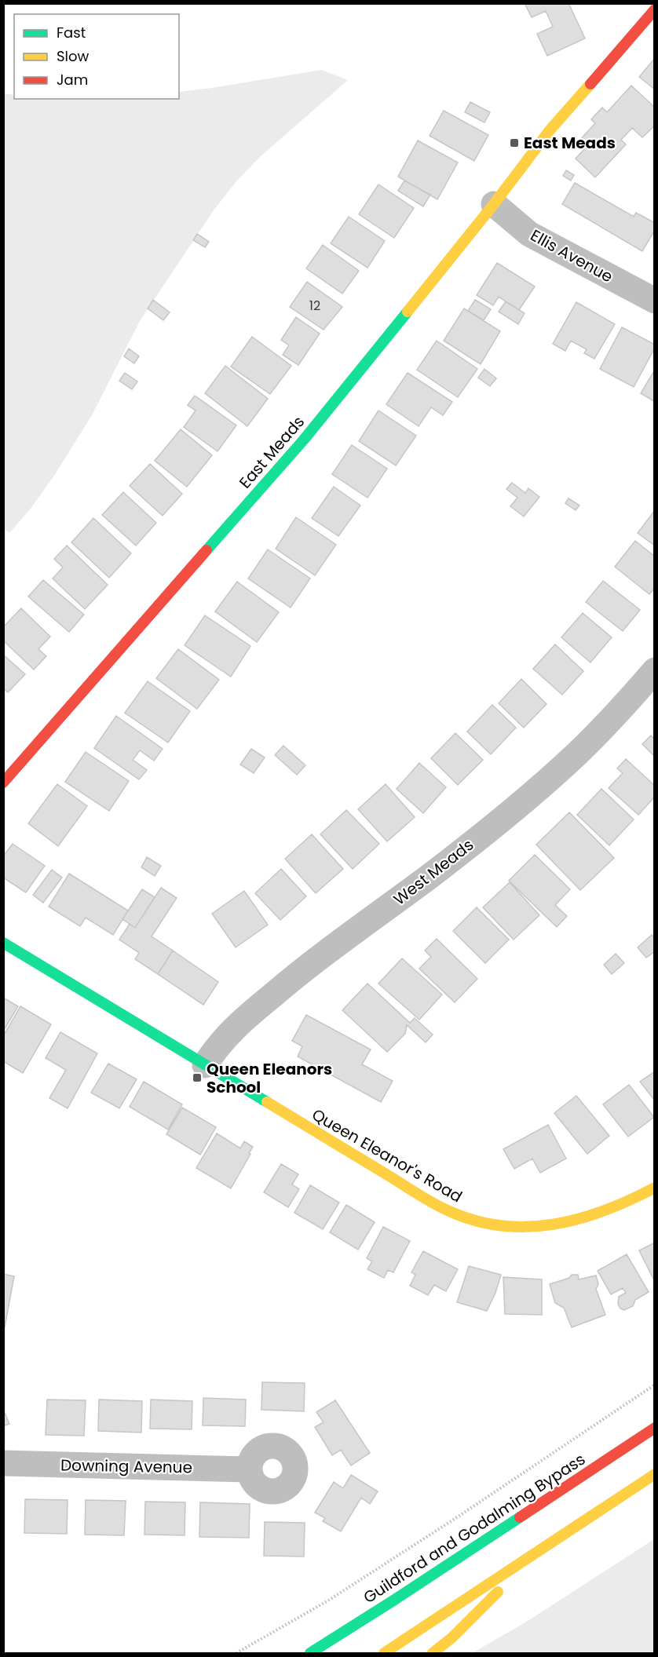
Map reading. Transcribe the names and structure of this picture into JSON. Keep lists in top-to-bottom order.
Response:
{
  "streets": {
    "main road": ["East Meads", "Queen Eleanor's Road", "Guildford and Godalming Bypass"],
    "street": ["Ellis Avenue", "West Meads", "Downing Avenue"]
  },
  "crossings": [
    ["Ellis Avenue", "East Meads"],
    ["West Meads", "Queen Eleanor's Road"]
  ],
  "places": {
    "transit": ["East Meads", "Queen Eleanors School"]
  },
  "house_numbers": ["12"],
  "legend": ["Fast", "Slow", "Jam"]
}
